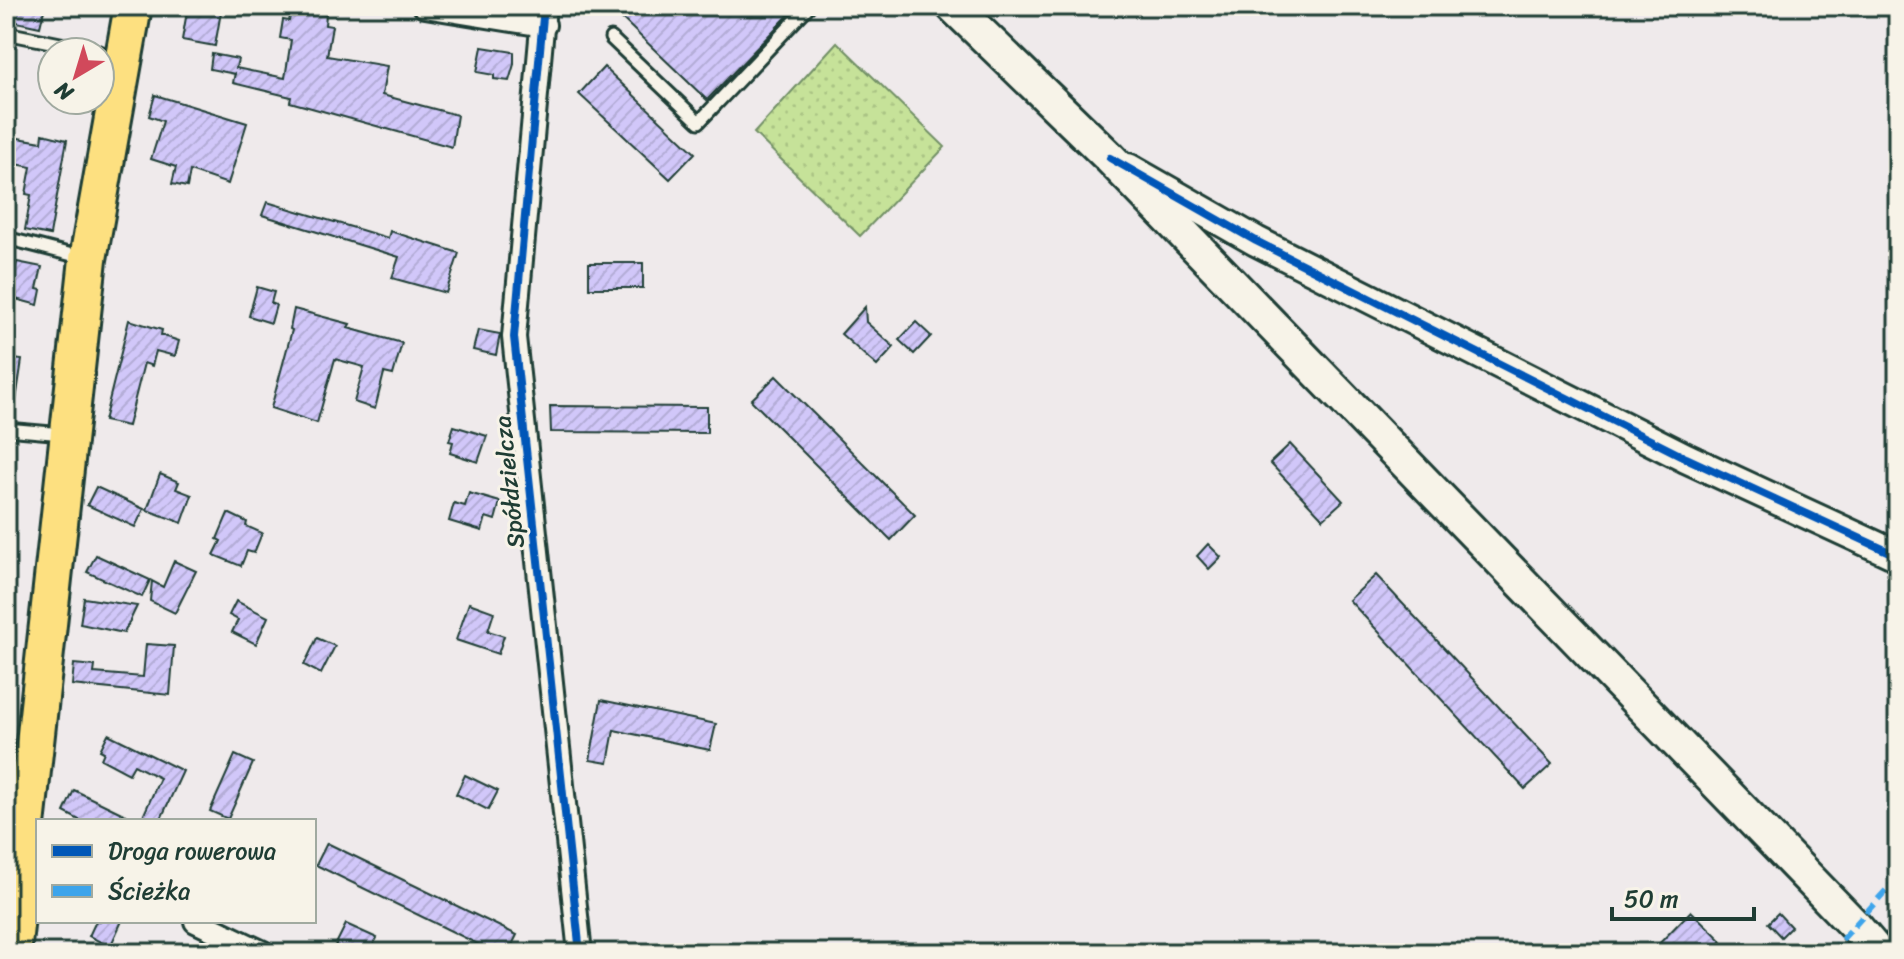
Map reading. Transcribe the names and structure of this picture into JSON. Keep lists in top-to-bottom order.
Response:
{
  "streets": {
    "street": ["Spółdzielcza"]
  },
  "legend": ["Droga rowerowa", "Ścieżka"],
  "scale_bar": "50 m",
  "north": "bottom left"
}
